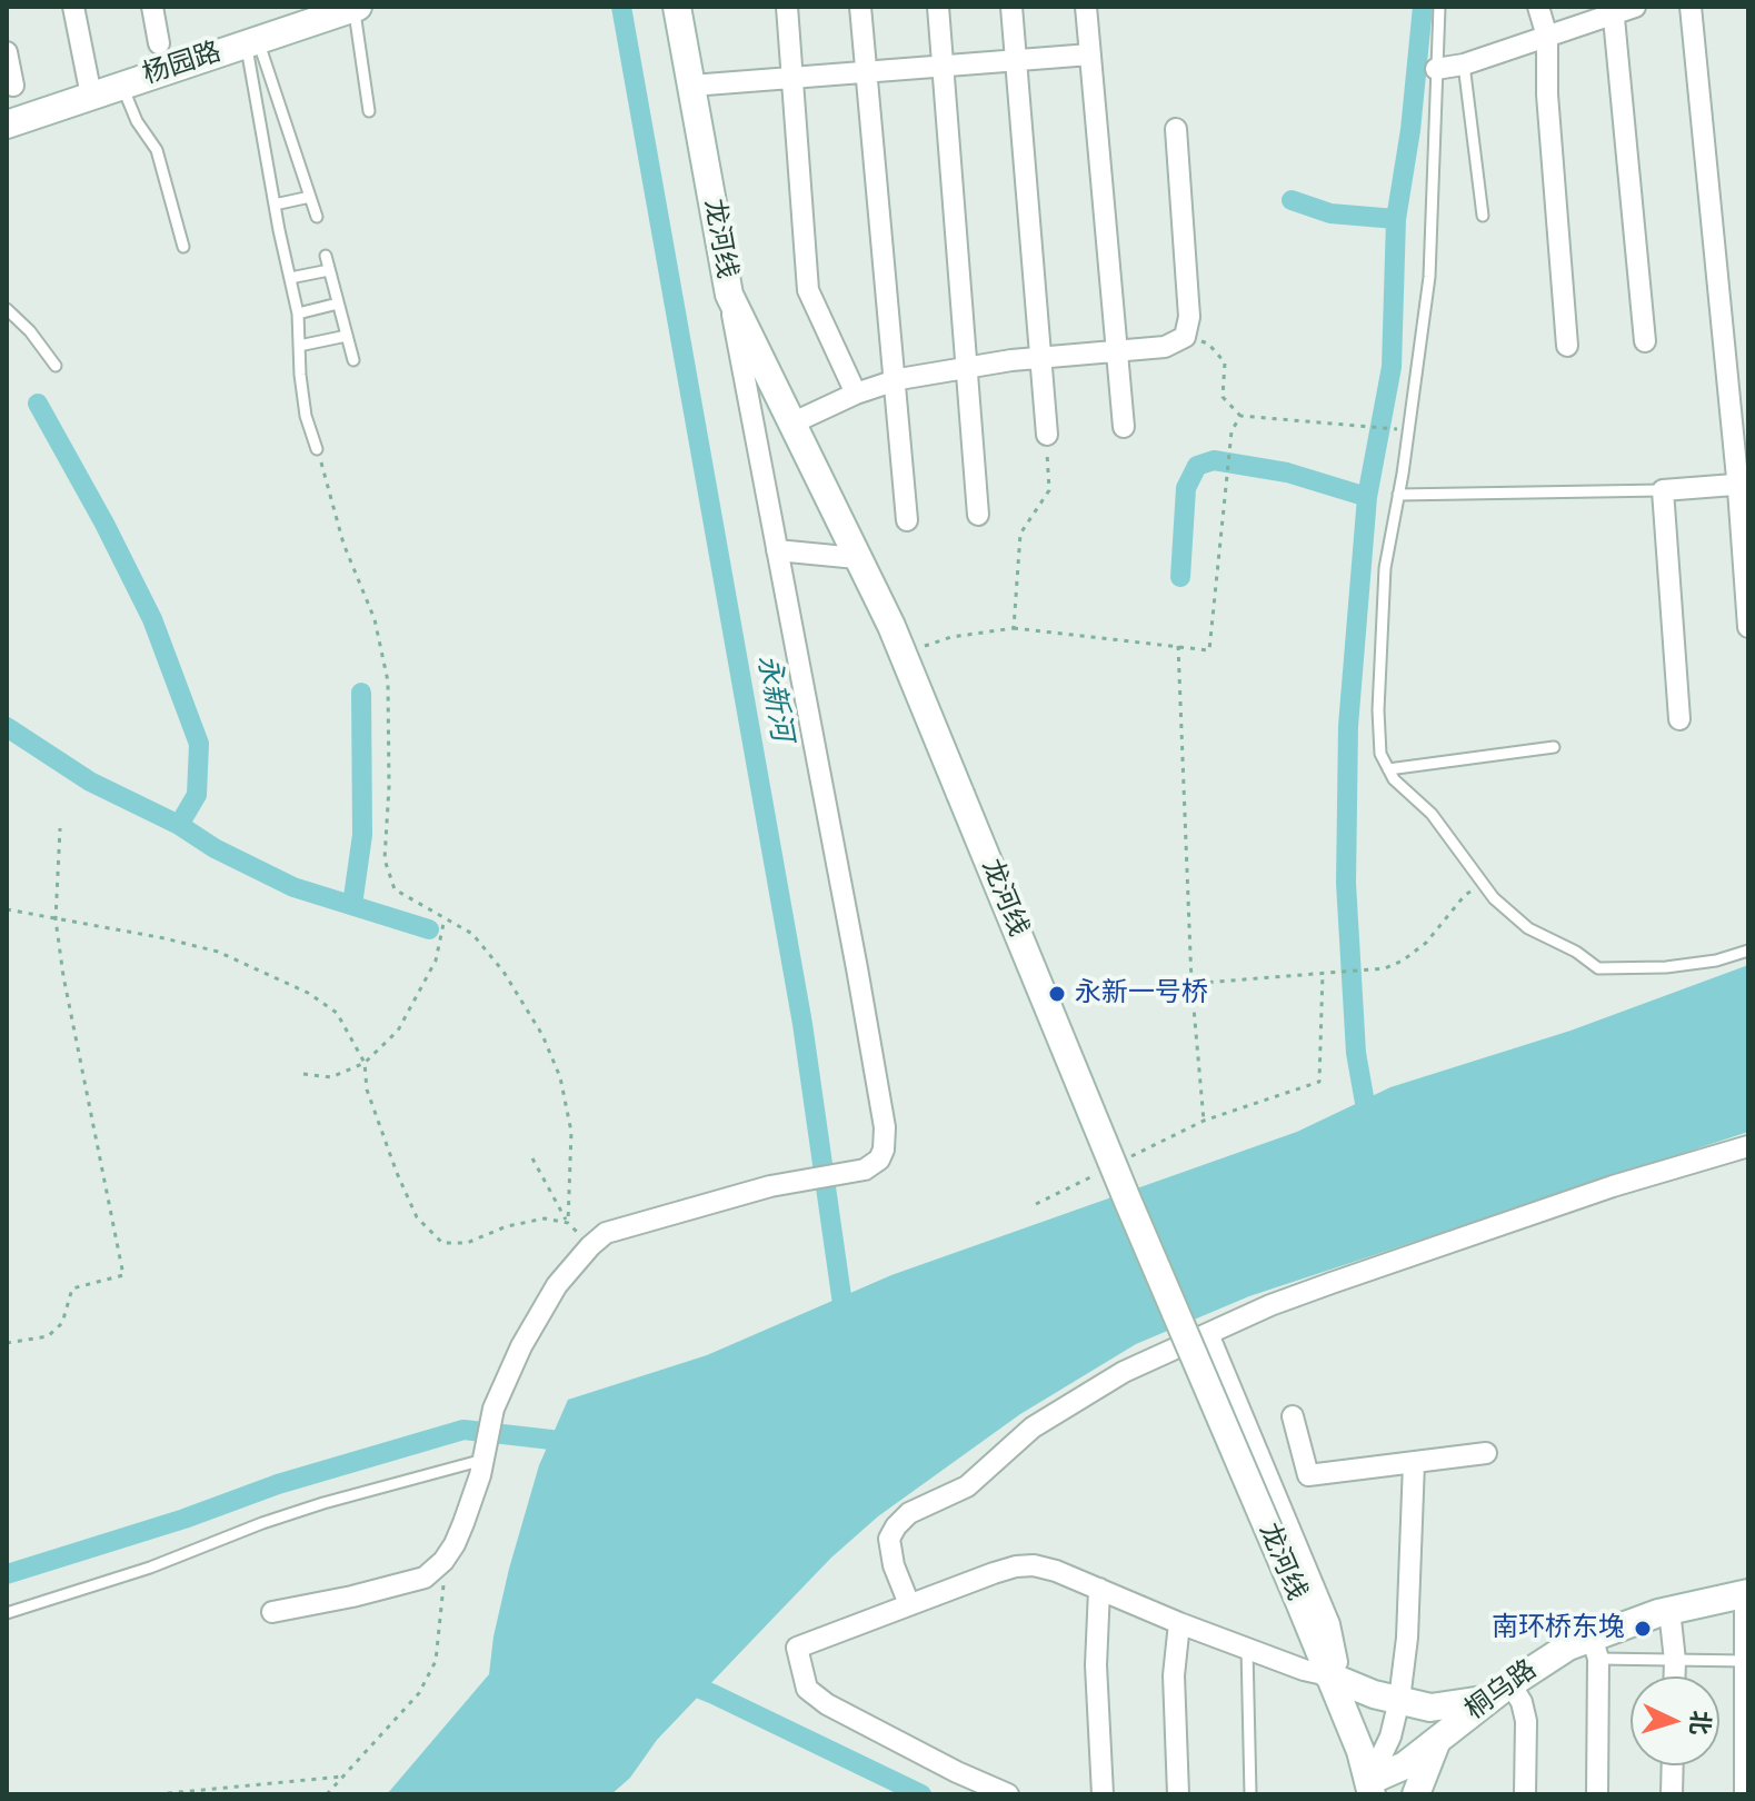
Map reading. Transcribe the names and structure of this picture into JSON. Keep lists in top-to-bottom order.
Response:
{
  "streets": {
    "street": ["杨园路", "龙河线", "桐乌路"]
  },
  "crossings": [
    ["龙河线", "桐乌路"]
  ],
  "water": ["永新河"],
  "places": ["永新一号桥", "南环桥东堍"],
  "north": "right"
}
